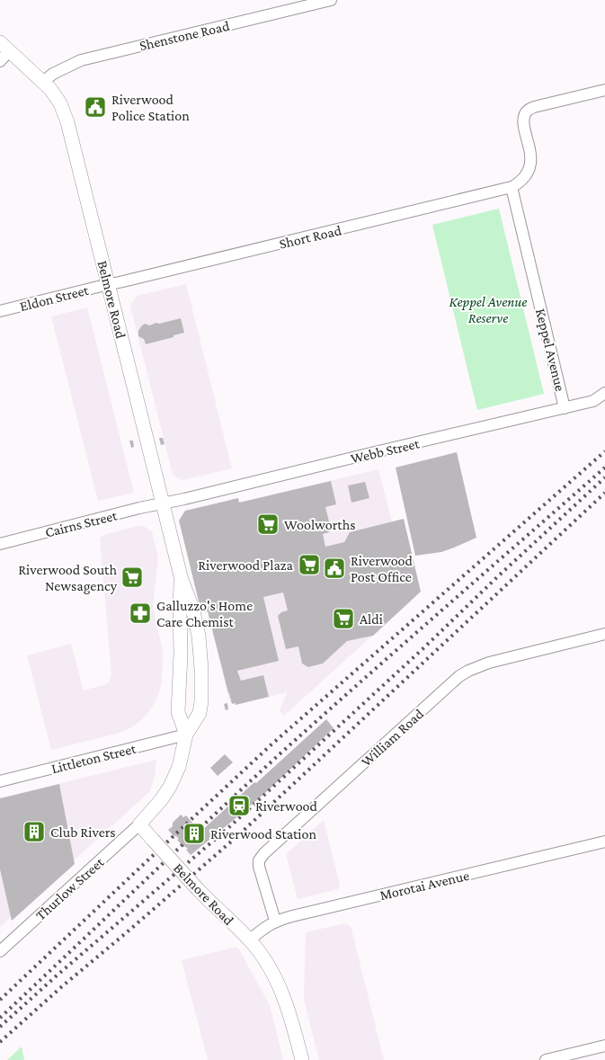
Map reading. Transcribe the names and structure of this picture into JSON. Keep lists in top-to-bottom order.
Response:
{
  "streets": {
    "main road": ["Belmore Road"],
    "street": [
      "Shenstone Road",
      "Short Road",
      "Eldon Street",
      "Keppel Avenue",
      "Webb Street",
      "Cairns Street",
      "William Road",
      "Littleton Street",
      "Morotai Avenue",
      "Thurlow Street"
    ]
  },
  "crossings": [
    ["Shenstone Road", "Belmore Road"],
    ["Short Road", "Eldon Street"],
    ["Short Road", "Belmore Road"],
    ["Short Road", "Keppel Avenue"],
    ["Eldon Street", "Belmore Road"],
    ["Belmore Road", "Webb Street"],
    ["Belmore Road", "Cairns Street"],
    ["Belmore Road", "Littleton Street"],
    ["Belmore Road", "Morotai Avenue"],
    ["Belmore Road", "Thurlow Street"],
    ["Keppel Avenue", "Webb Street"],
    ["Webb Street", "Cairns Street"],
    ["William Road", "Morotai Avenue"]
  ],
  "parks": ["Keppel Avenue Reserve"],
  "places": {
    "public building": ["Riverwood Police Station", "Riverwood Post Office"],
    "supermarket": [
      "Woolworths",
      "Riverwood Plaza",
      "Riverwood South Newsagency",
      "Aldi"
    ],
    "pharmacy": ["Galluzzo's Home Care Chemist"],
    "station": ["Riverwood"],
    "building": ["Club Rivers", "Riverwood Station"]
  }
}
